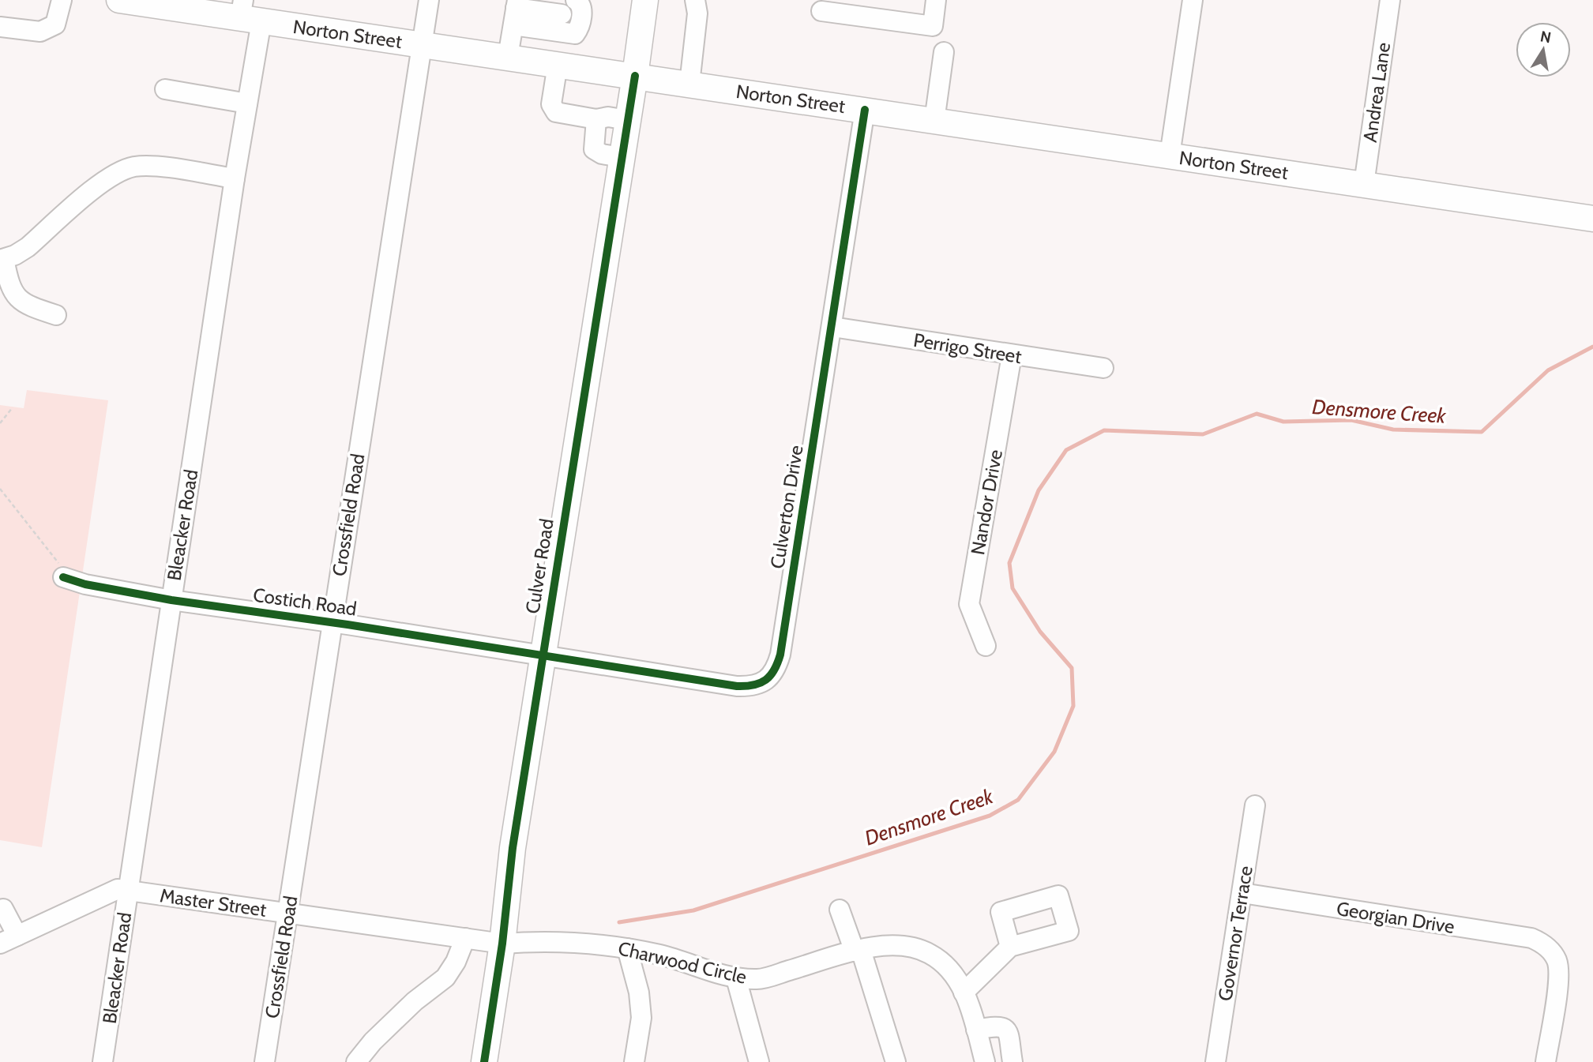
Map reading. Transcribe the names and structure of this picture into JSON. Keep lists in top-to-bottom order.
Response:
{
  "streets": {
    "main road": ["Norton Street", "Culver Road"],
    "street": [
      "Andrea Lane",
      "Perrigo Street",
      "Nandor Drive",
      "Culverton Drive",
      "Crossfield Road",
      "Bleacker Road",
      "Costich Road",
      "Master Street",
      "Georgian Drive",
      "Governor Terrace",
      "Charwood Circle"
    ]
  },
  "crossings": [
    ["Norton Street", "Andrea Lane"],
    ["Norton Street", "Culverton Drive"],
    ["Norton Street", "Crossfield Road"],
    ["Norton Street", "Bleacker Road"],
    ["Norton Street", "Culver Road"],
    ["Perrigo Street", "Nandor Drive"],
    ["Perrigo Street", "Culverton Drive"],
    ["Culverton Drive", "Culver Road"],
    ["Culverton Drive", "Costich Road"],
    ["Crossfield Road", "Costich Road"],
    ["Crossfield Road", "Master Street"],
    ["Bleacker Road", "Costich Road"],
    ["Bleacker Road", "Master Street"],
    ["Culver Road", "Costich Road"],
    ["Culver Road", "Master Street"],
    ["Culver Road", "Charwood Circle"],
    ["Master Street", "Charwood Circle"],
    ["Georgian Drive", "Governor Terrace"]
  ],
  "water": ["Densmore Creek"],
  "north": "top"
}
